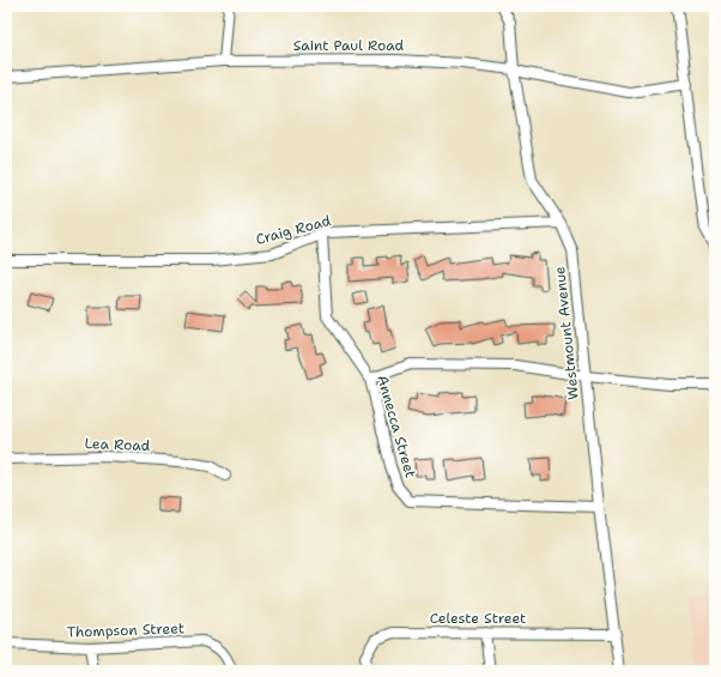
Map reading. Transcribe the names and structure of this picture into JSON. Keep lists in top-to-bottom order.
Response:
{
  "streets": {
    "street": [
      "Saint Paul Road",
      "Craig Road",
      "Westmount Avenue",
      "Annecca Street",
      "Lea Road",
      "Celeste Street",
      "Thompson Street"
    ]
  },
  "crossings": [
    ["Saint Paul Road", "Westmount Avenue"],
    ["Craig Road", "Westmount Avenue"],
    ["Craig Road", "Annecca Street"],
    ["Westmount Avenue", "Annecca Street"],
    ["Westmount Avenue", "Celeste Street"]
  ]
}
